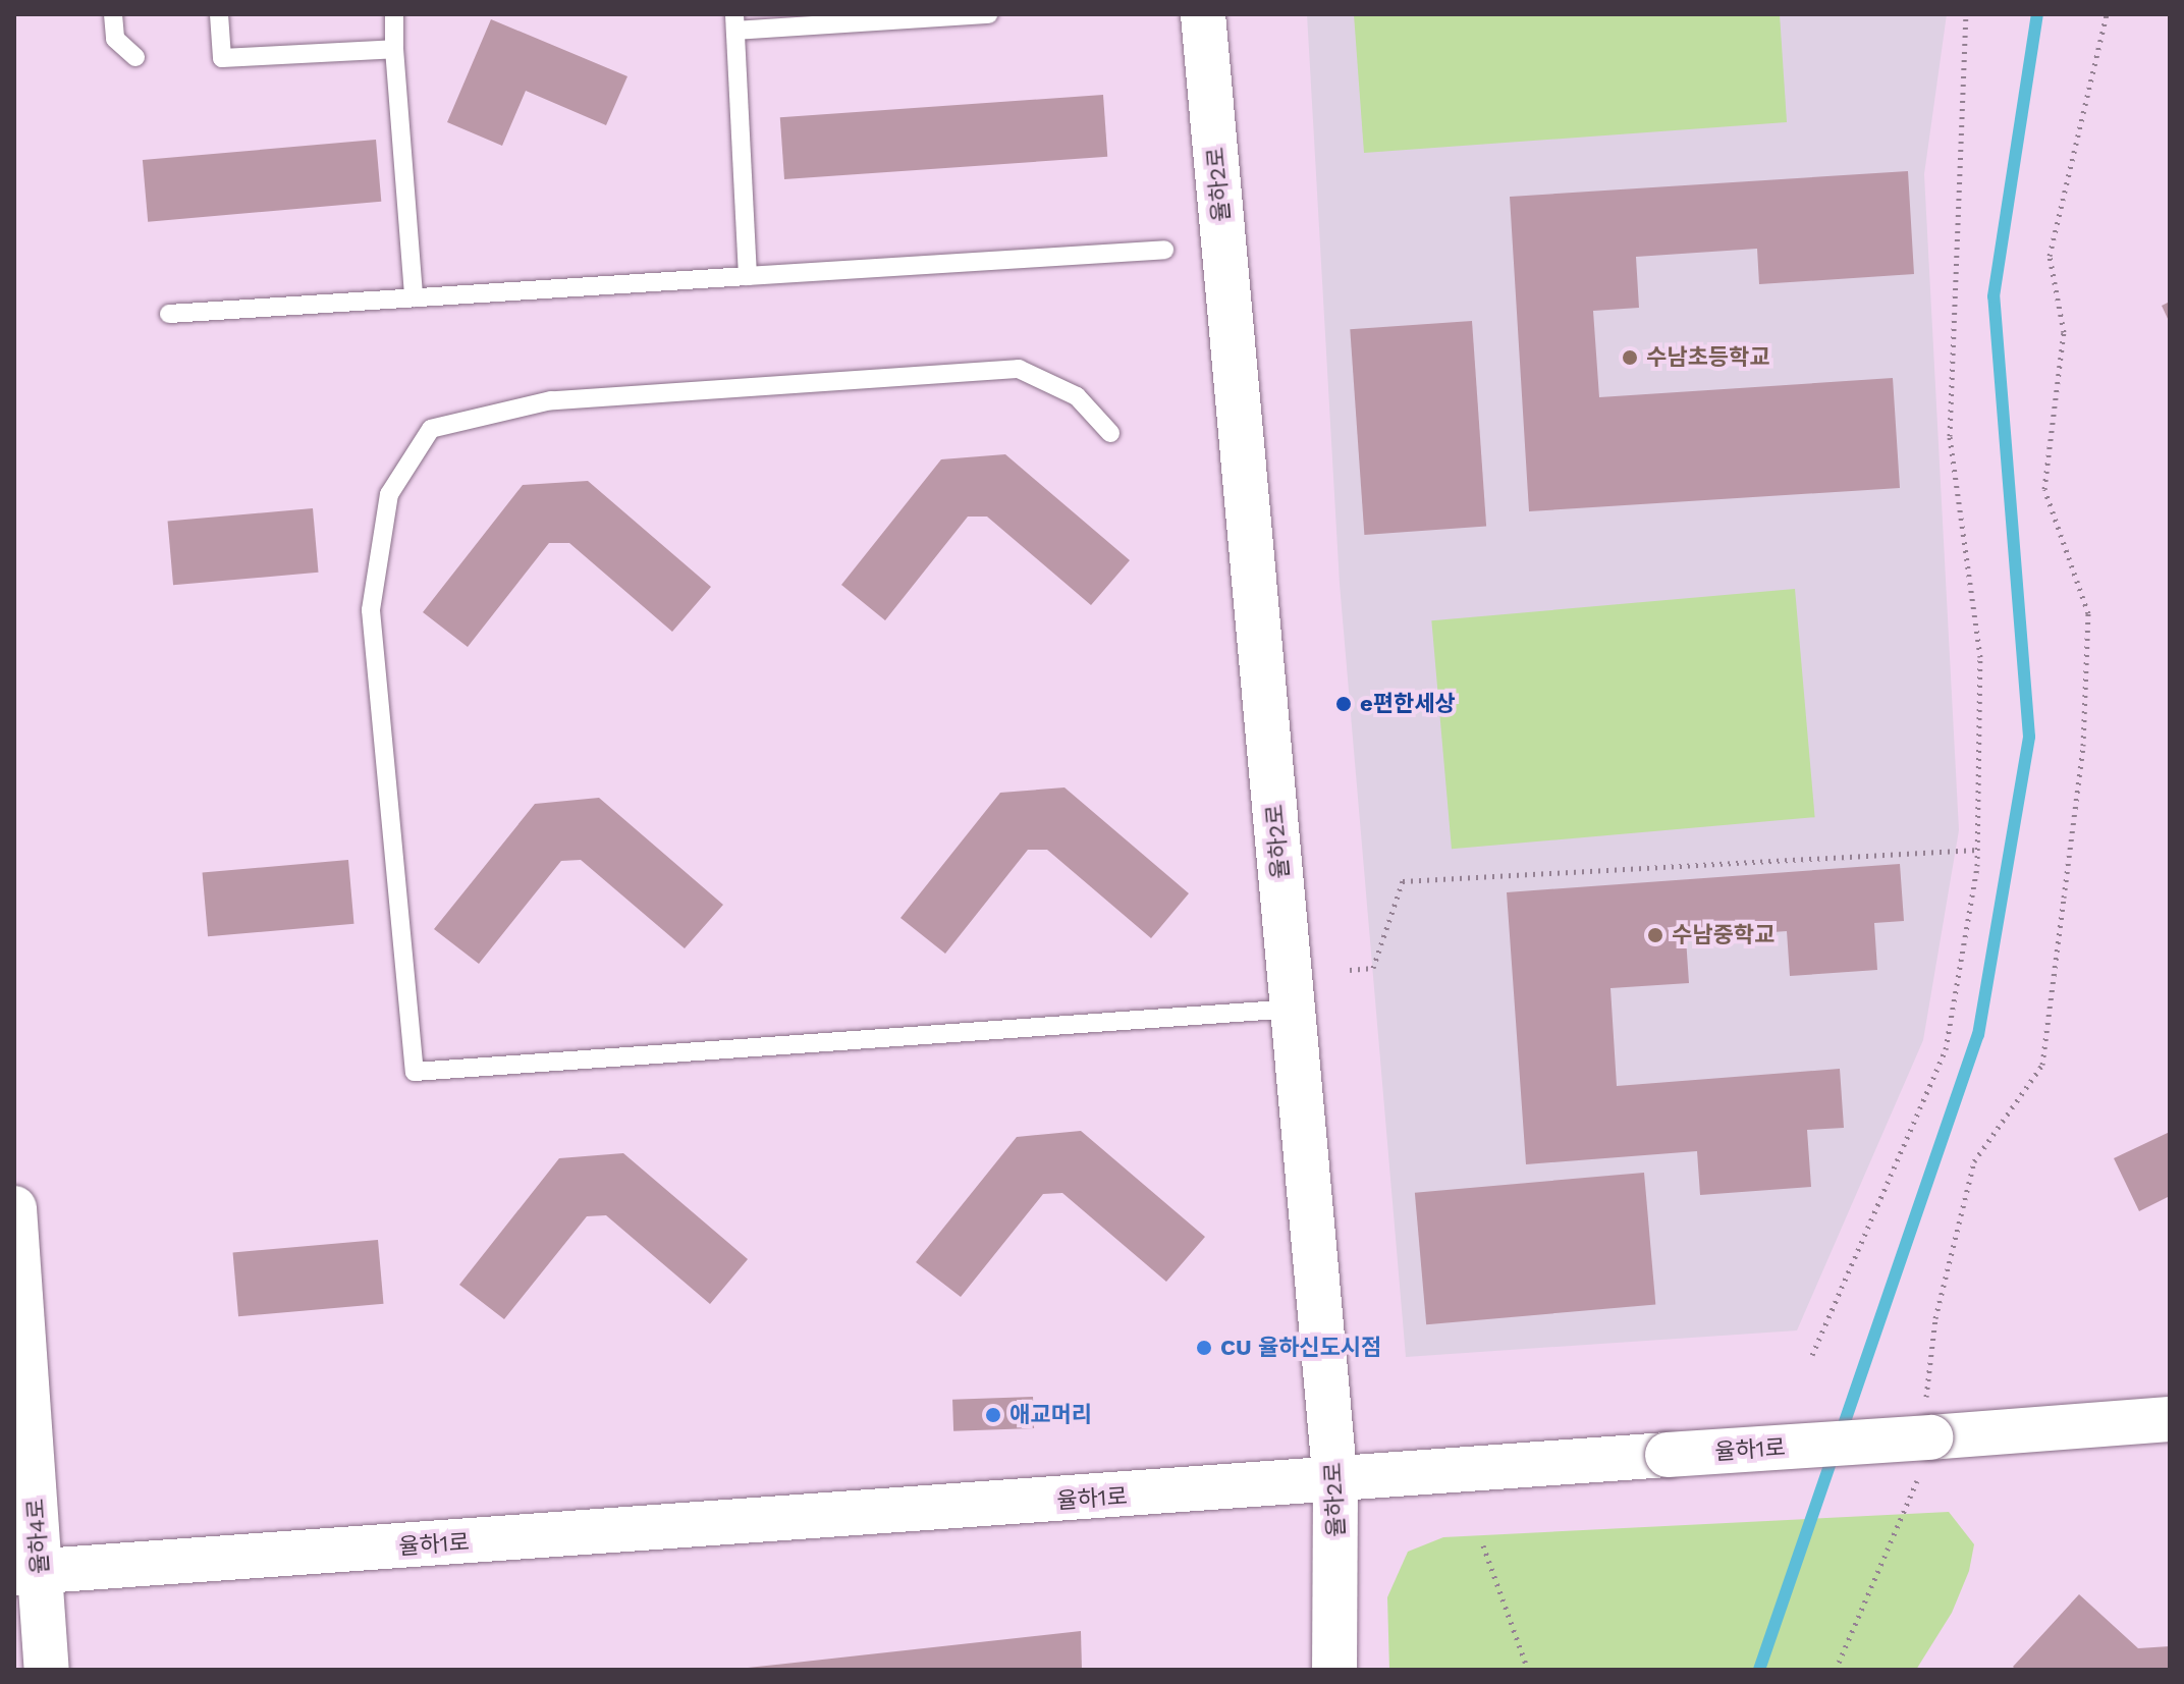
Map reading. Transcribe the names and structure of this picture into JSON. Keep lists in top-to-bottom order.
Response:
{
  "streets": {
    "street": ["율하2로", "율하1로", "율하4로"]
  },
  "crossings": [
    ["율하2로", "율하1로"],
    ["율하1로", "율하4로"]
  ],
  "places": [
    "수남초등학교",
    "e편한세상",
    "수남중학교",
    "CU 율하신도시점",
    "애교머리"
  ]
}
